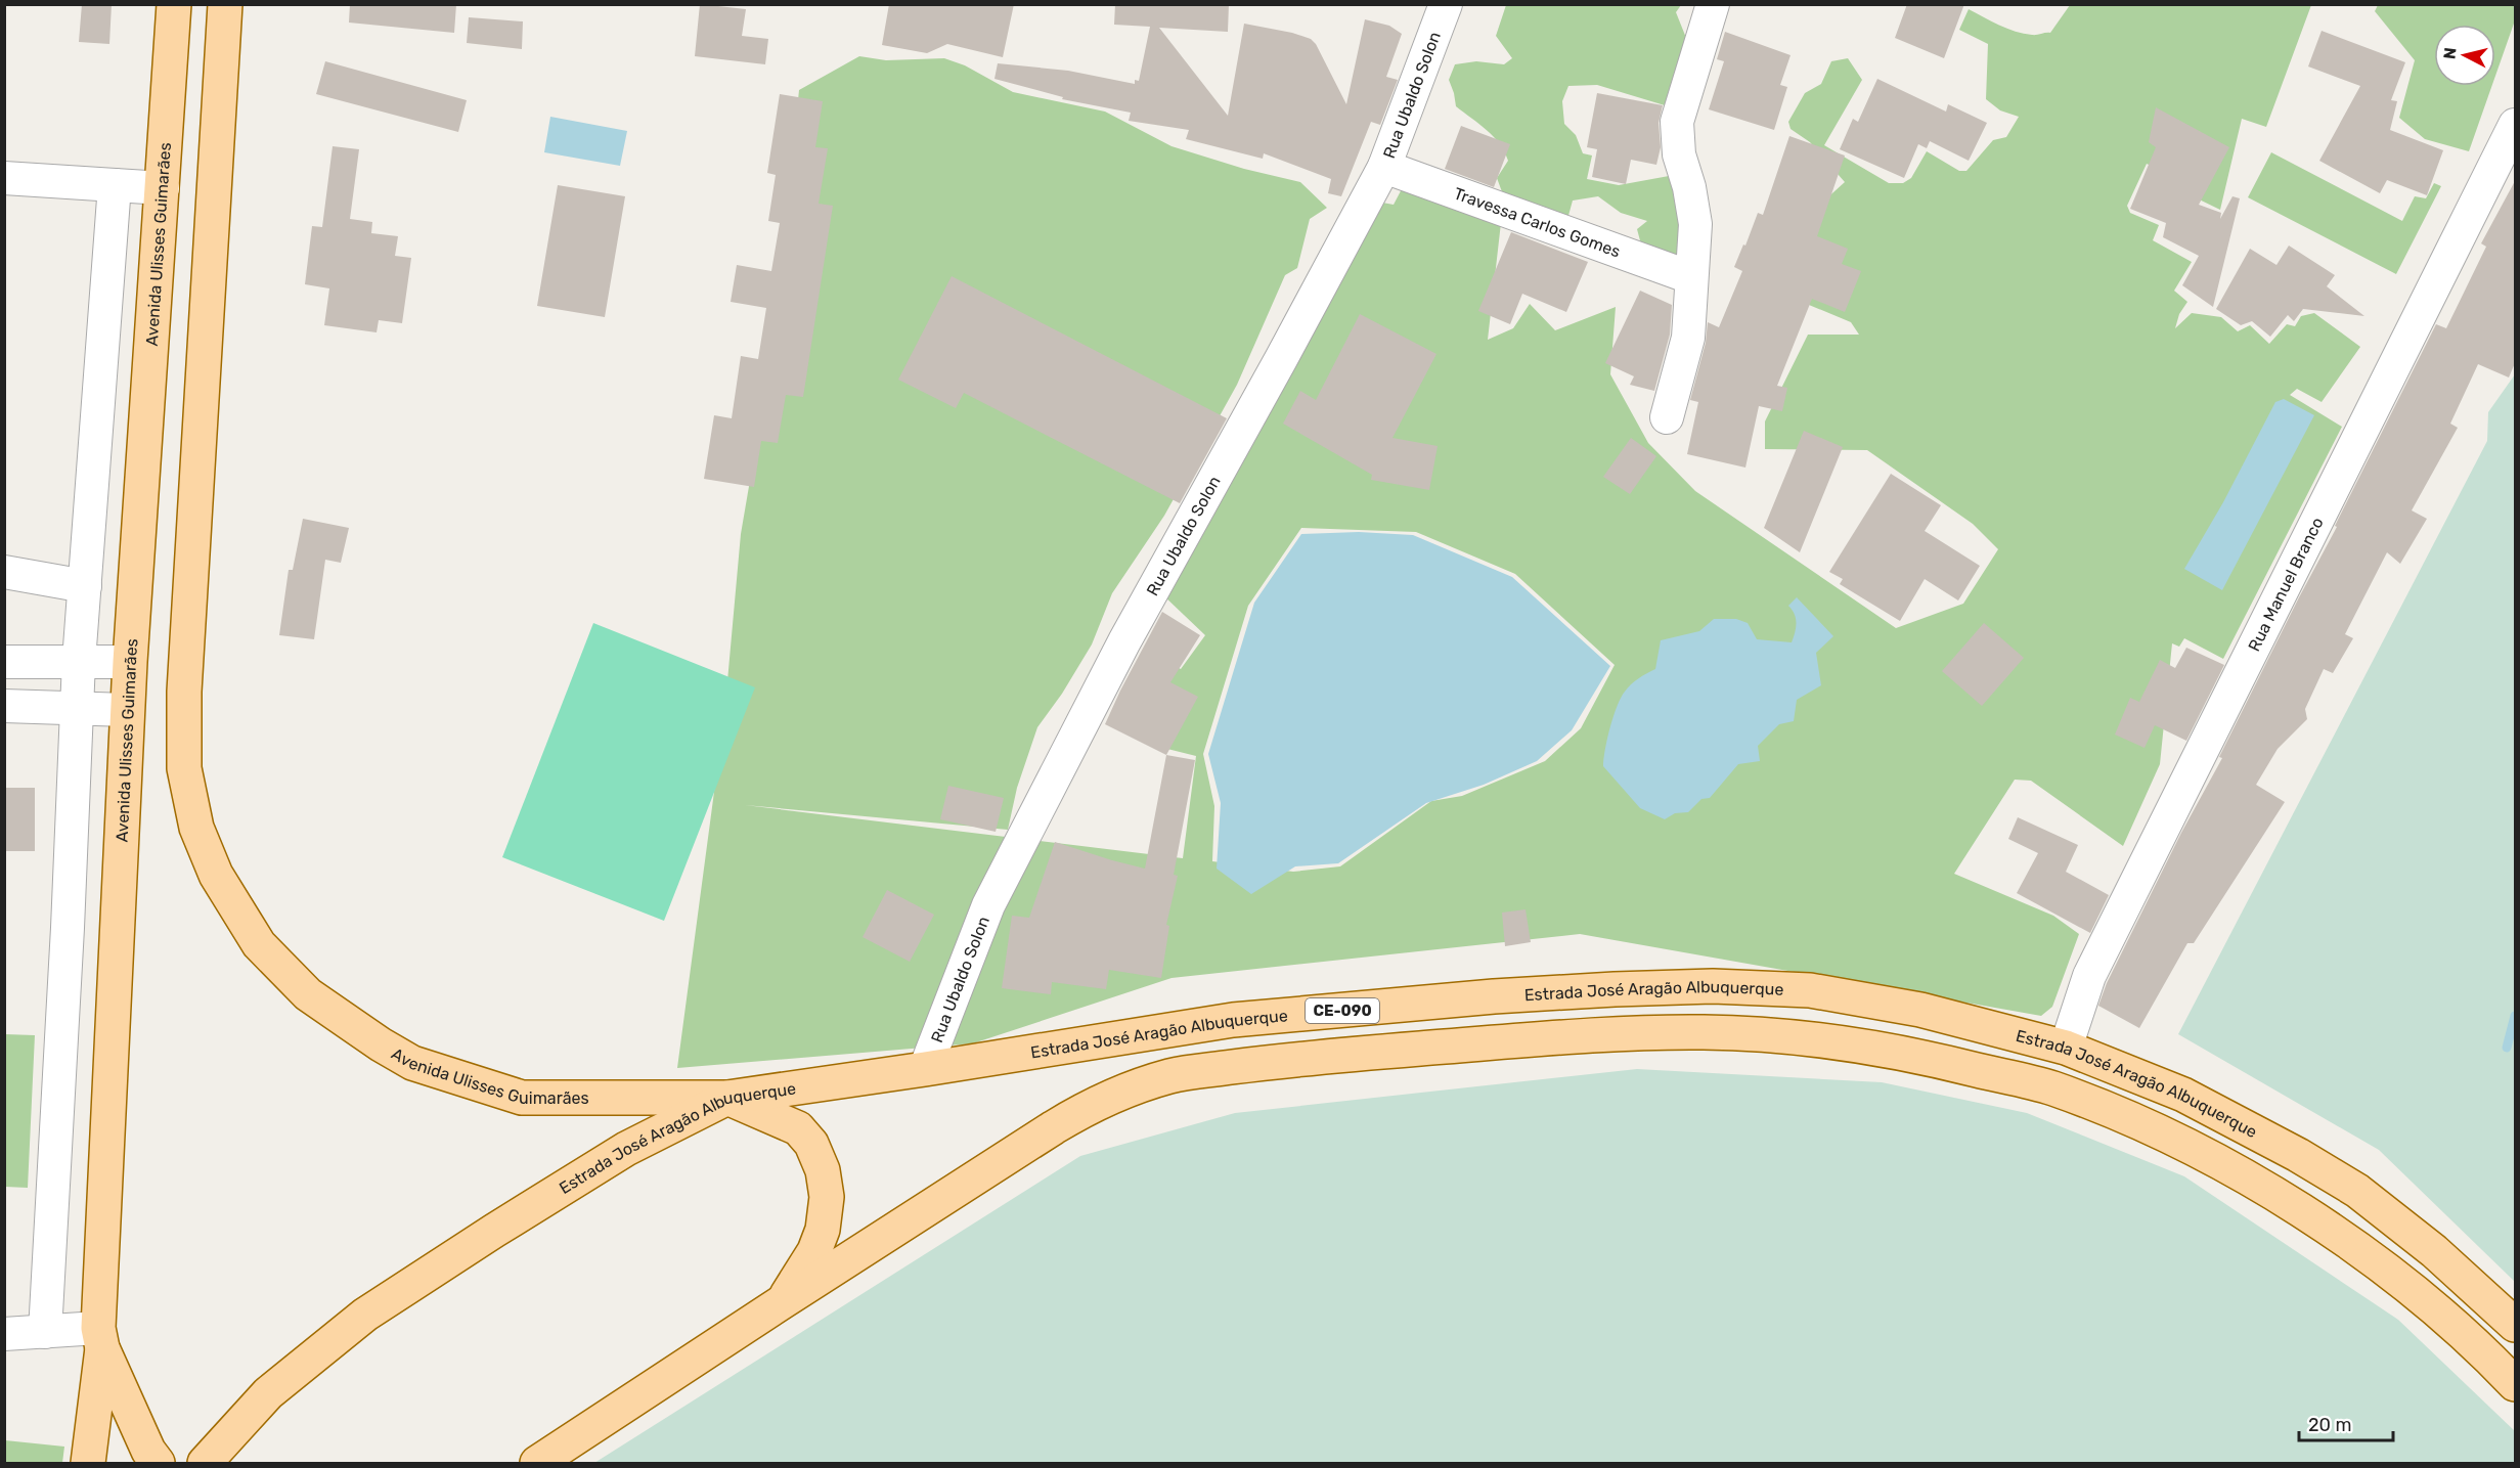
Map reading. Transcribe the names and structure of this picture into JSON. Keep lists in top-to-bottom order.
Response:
{
  "streets": {
    "main road": ["Avenida Ulisses Guimarães", "Estrada José Aragão Albuquerque", "CE-090"],
    "street": ["Rua Ubaldo Solon", "Travessa Carlos Gomes", "Rua Manuel Branco"]
  },
  "crossings": [
    ["Rua Ubaldo Solon", "Travessa Carlos Gomes"],
    ["Rua Ubaldo Solon", "Estrada José Aragão Albuquerque"],
    ["Avenida Ulisses Guimarães", "Estrada José Aragão Albuquerque"],
    ["Rua Manuel Branco", "Estrada José Aragão Albuquerque"]
  ],
  "scale_bar": "20 m",
  "north": "left"
}
